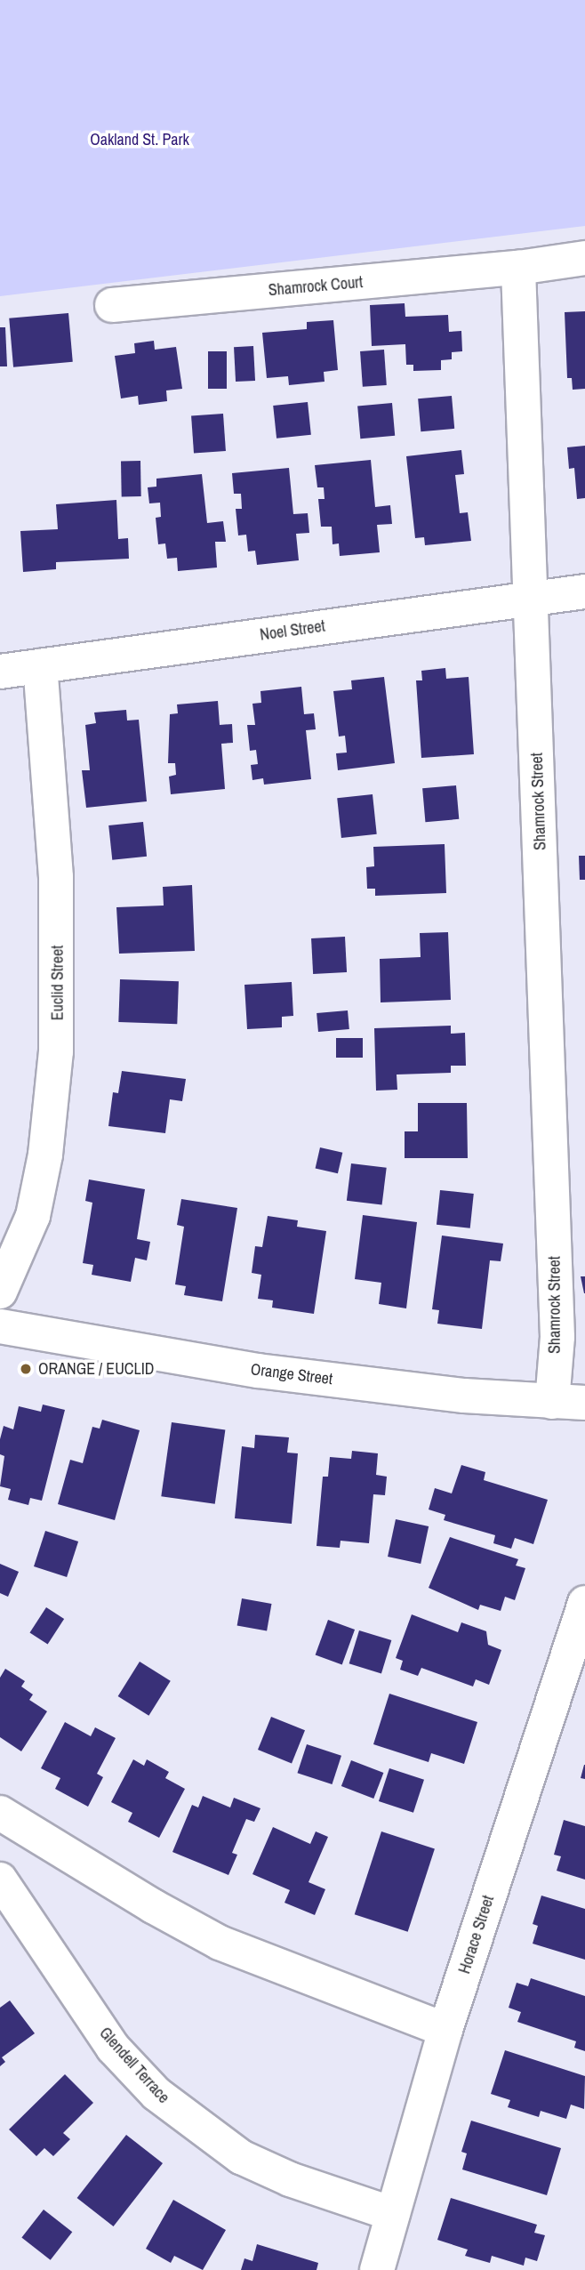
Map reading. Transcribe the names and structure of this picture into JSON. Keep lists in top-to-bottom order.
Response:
{
  "streets": {
    "street": [
      "Shamrock Court",
      "Noel Street",
      "Shamrock Street",
      "Euclid Street",
      "Orange Street",
      "Horace Street",
      "Glendell Terrace"
    ]
  },
  "crossings": [
    ["Shamrock Court", "Shamrock Street"],
    ["Noel Street", "Shamrock Street"],
    ["Noel Street", "Euclid Street"],
    ["Shamrock Street", "Orange Street"],
    ["Horace Street", "Glendell Terrace"]
  ],
  "parks": ["Oakland St. Park"],
  "places": ["ORANGE / EUCLID"]
}
